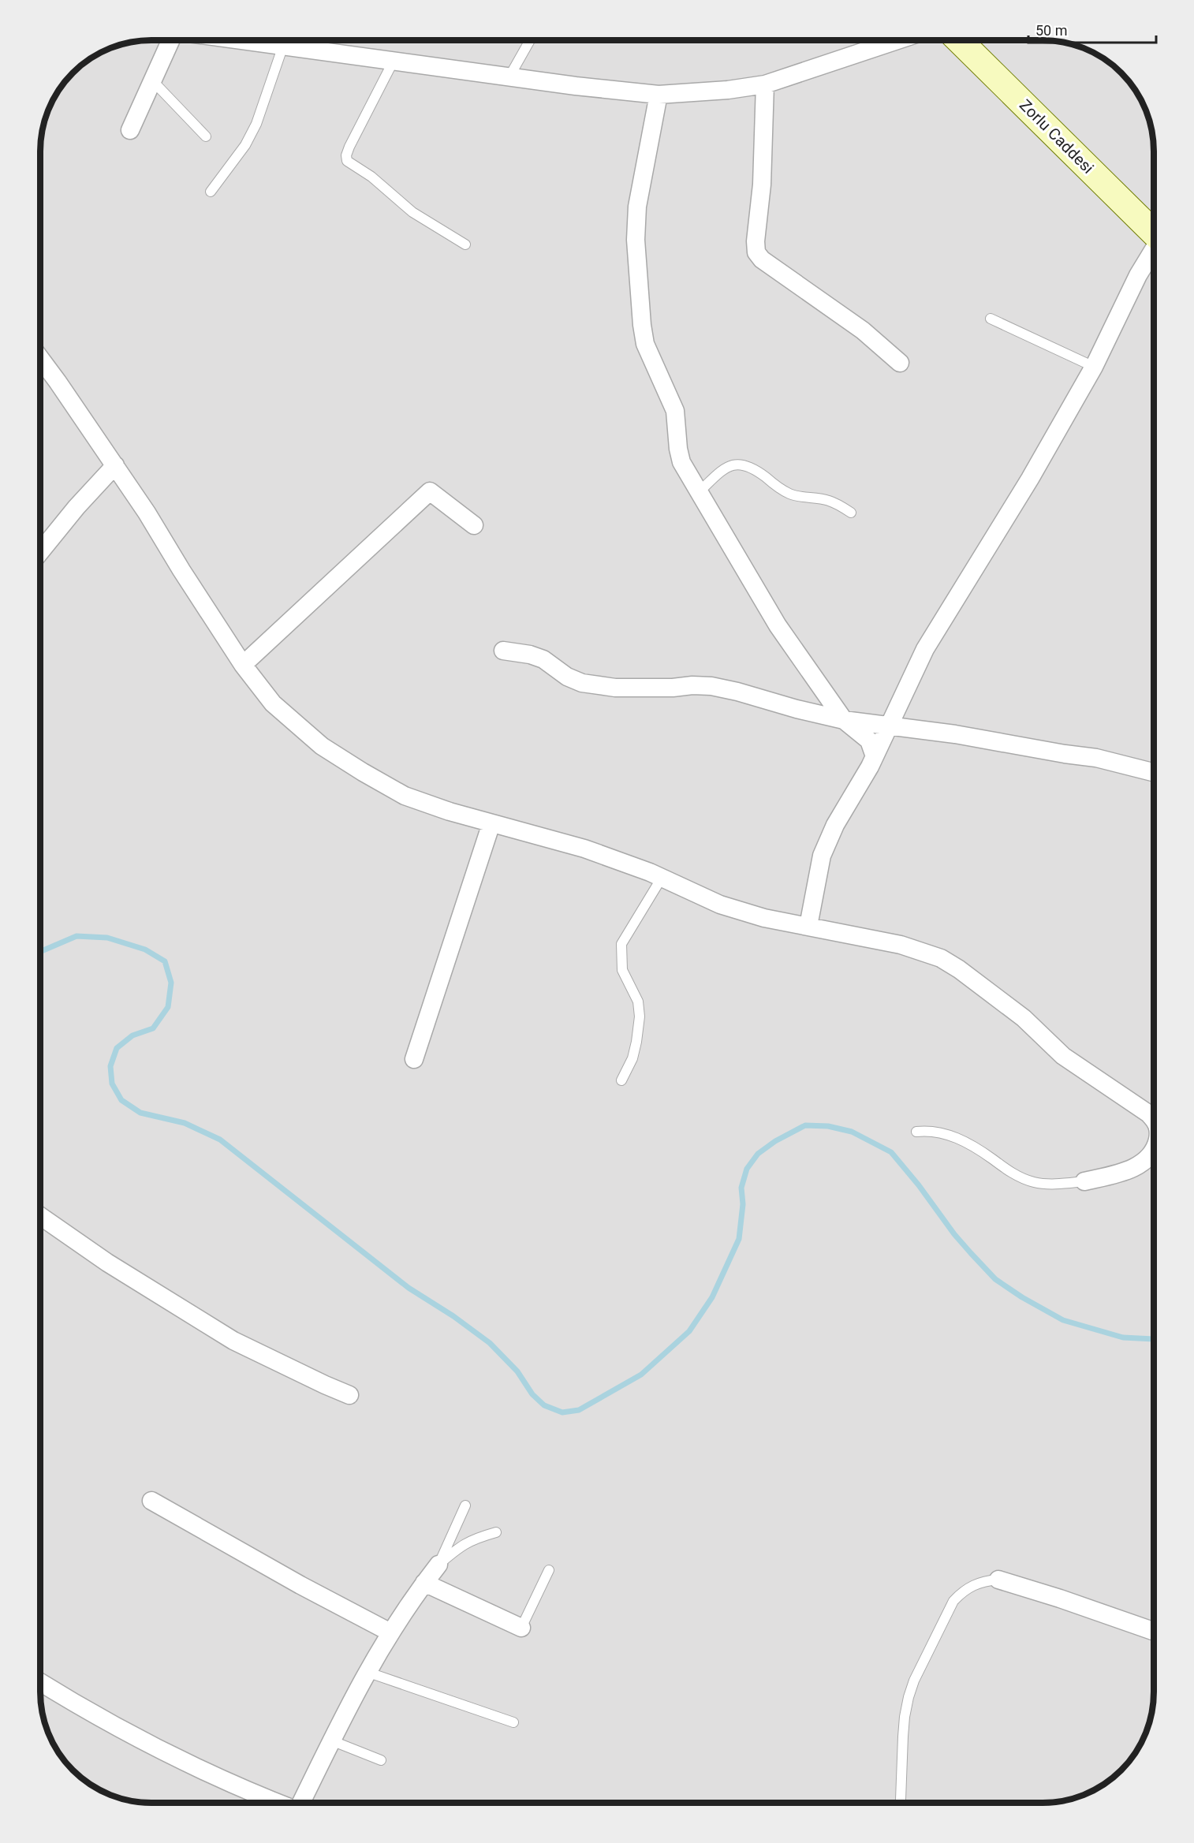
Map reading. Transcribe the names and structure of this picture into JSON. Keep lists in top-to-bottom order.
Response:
{
  "streets": {
    "street": ["Zorlu Caddesi"]
  },
  "scale_bar": "50 m"
}
